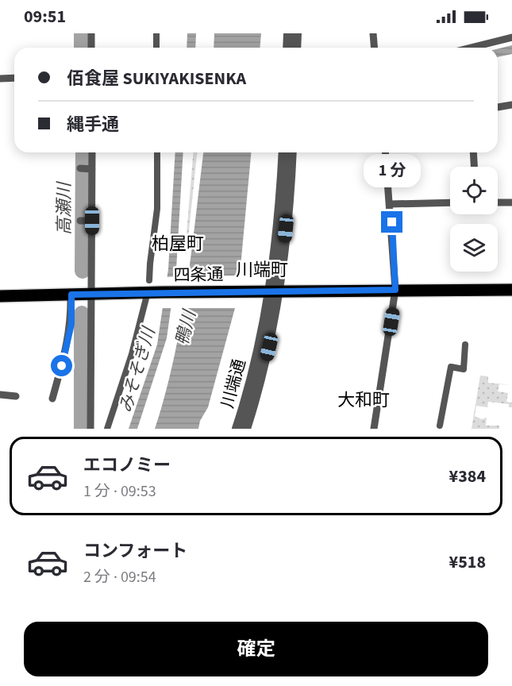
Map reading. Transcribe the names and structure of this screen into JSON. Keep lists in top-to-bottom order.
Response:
{
  "streets": {
    "main road": ["四条通"],
    "street": ["川端通"]
  },
  "crossings": [
    ["四条通", "川端通"]
  ],
  "districts": ["柏屋町", "川端町", "大和町"],
  "water": ["高瀬川", "鴨川", "みそそぎ川"],
  "page": {
    "status": "09:51",
    "banner": ["佰食屋 SUKIYAKISENKA", "縄手通"],
    "bubble": "1 分",
    "list": [
      {
        "name": "エコノミー",
        "note": "1 分 · 09:53",
        "value": "¥384"
      },
      {
        "name": "コンフォート",
        "note": "2 分 · 09:54",
        "value": "¥518"
      }
    ],
    "buttons": "確定"
  }
}
